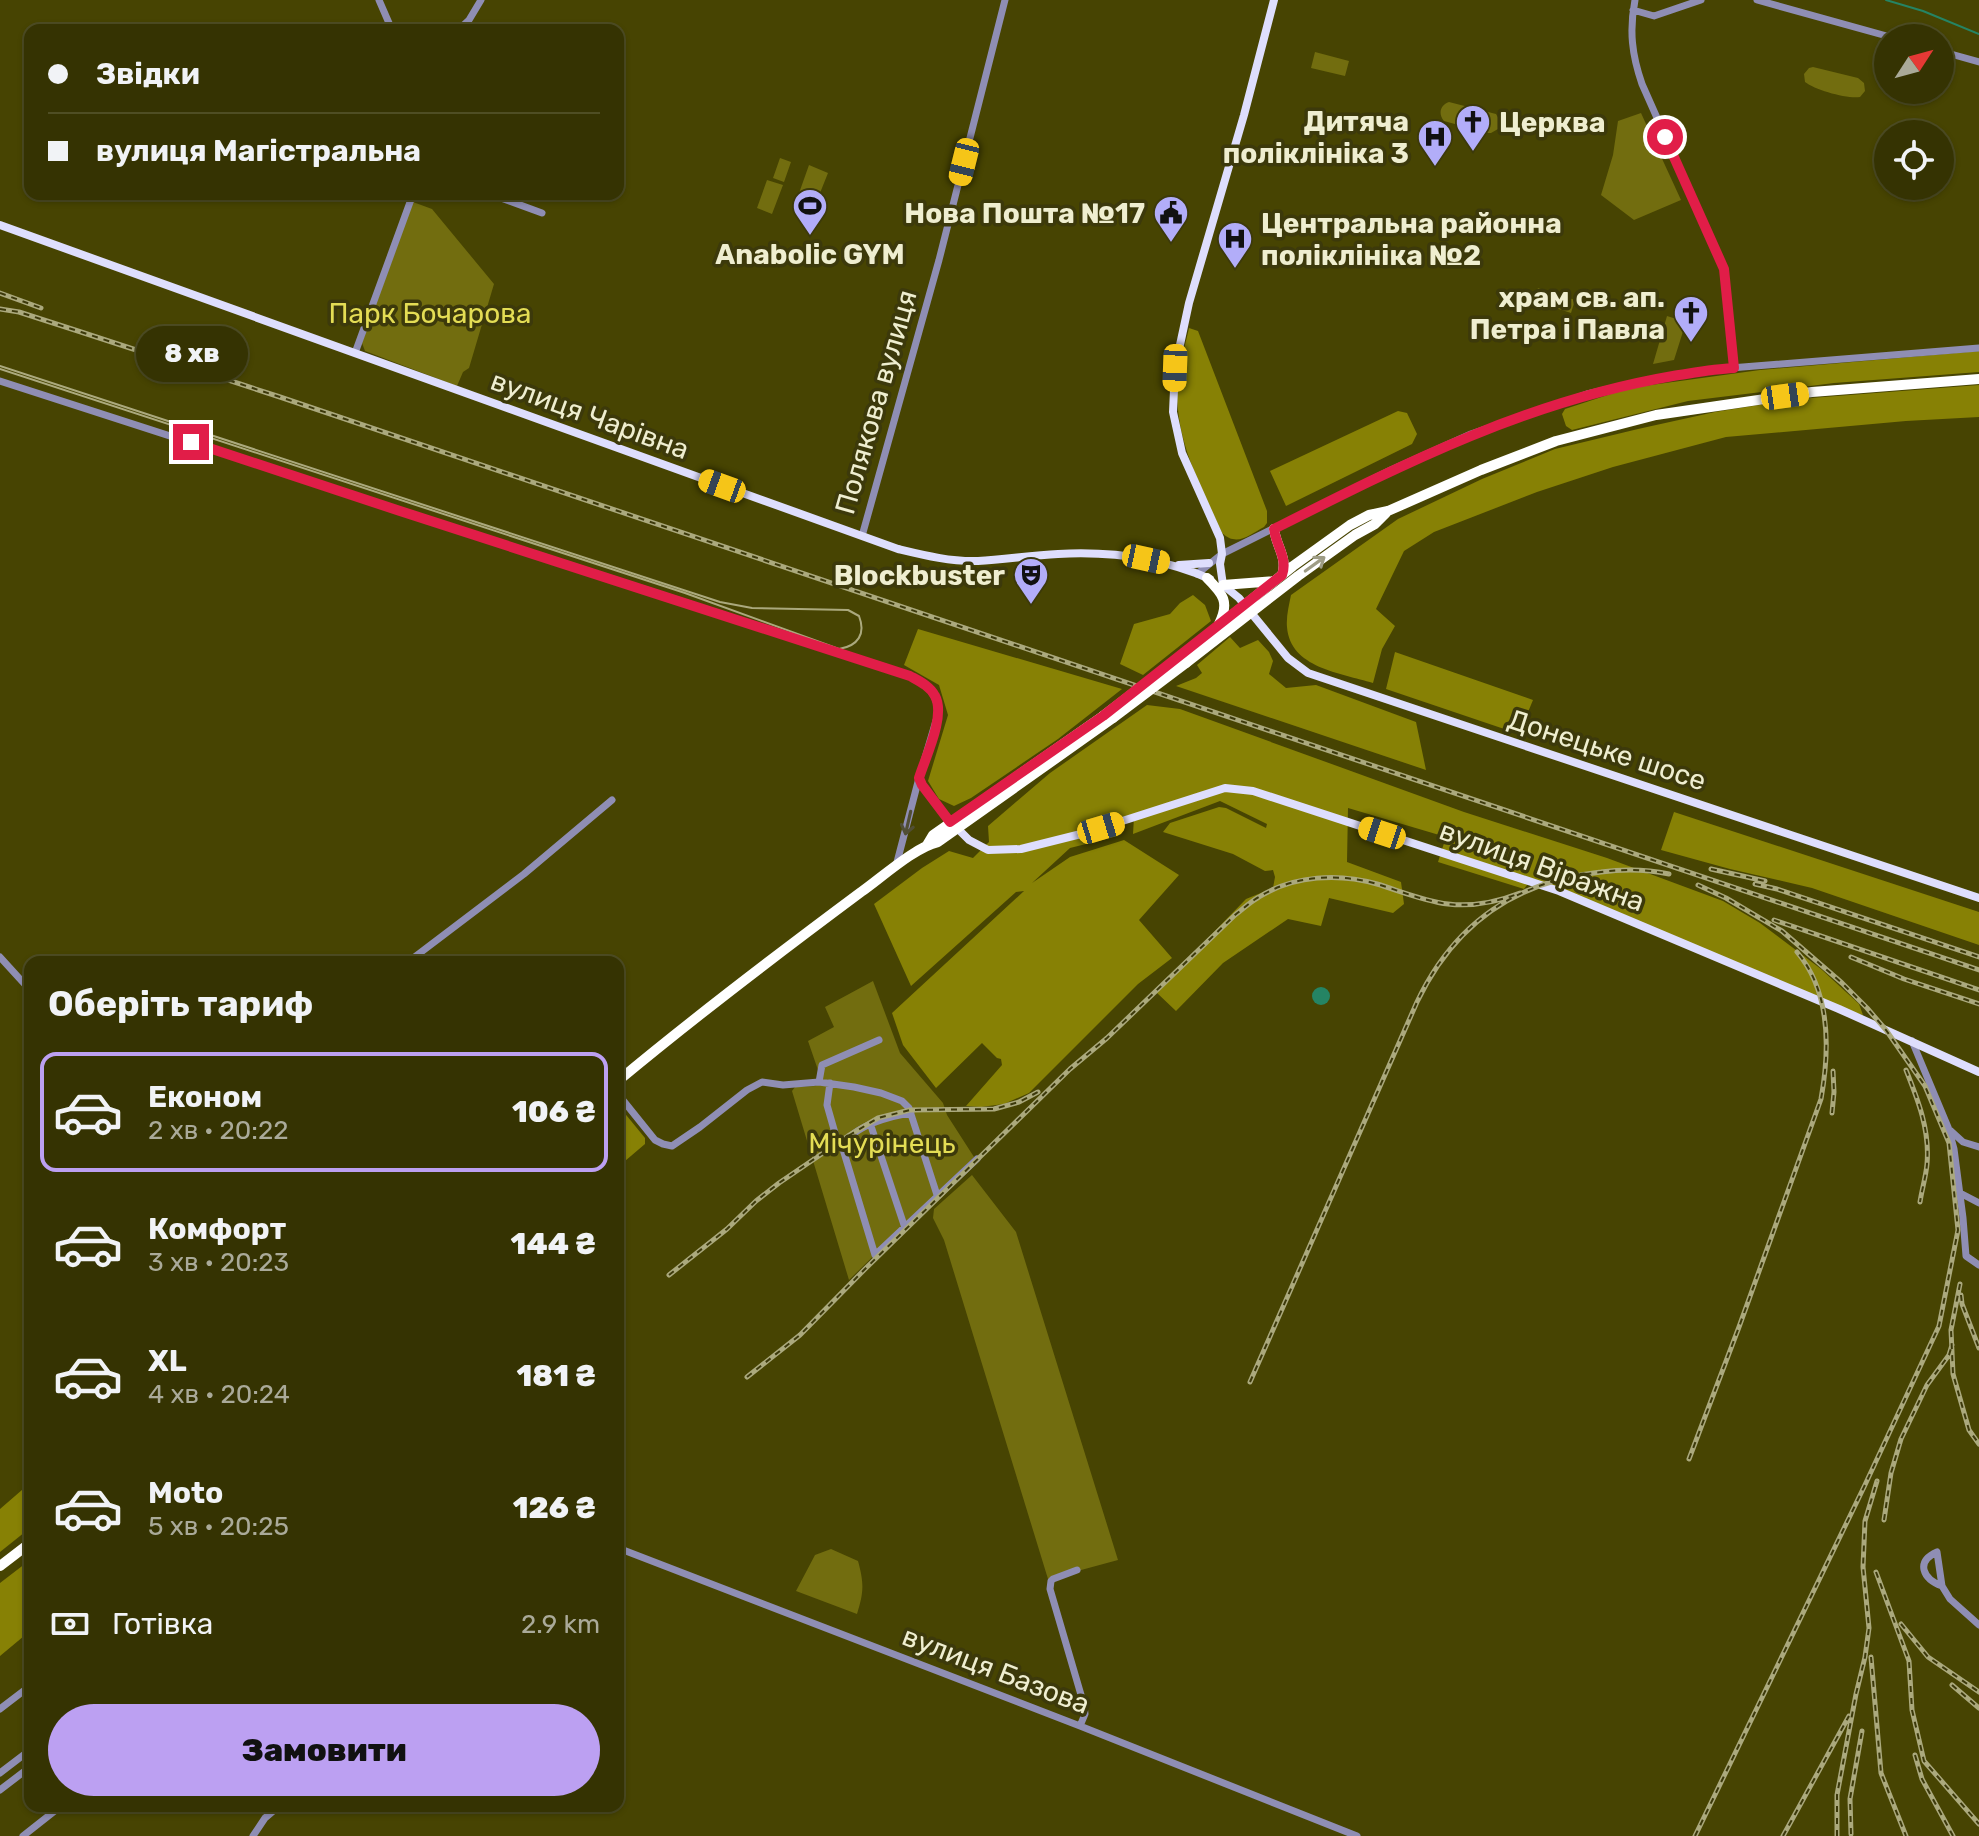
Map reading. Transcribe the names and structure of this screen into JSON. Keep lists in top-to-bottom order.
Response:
{
  "streets": {
    "main road": ["вулиця Чарівна", "Донецьке шосе", "вулиця Віражна"],
    "street": ["Полякова вулиця", "вулиця Базова"]
  },
  "crossings": [
    ["Полякова вулиця", "вулиця Чарівна"],
    ["вулиця Чарівна", "Донецьке шосе"]
  ],
  "parks": ["Парк Бочарова", "Мічурінець"],
  "places": {
    "church": ["Церква", "храм св. ап. Петра і Павла"],
    "hospital": ["Дитяча поліклініка 3", "Центральна районна поліклініка №2"],
    "sports": ["Anabolic GYM"],
    "public building": ["Нова Пошта №17"],
    "theatre": ["Blockbuster"]
  },
  "north": "top right",
  "page": {
    "banner": ["Звідки", "вулиця Магістральна"],
    "bubble": "8 хв",
    "heading": "Оберіть тариф",
    "list": [
      {
        "name": "Економ",
        "note": "2 хв · 20:22",
        "value": "106 ₴"
      },
      {
        "name": "Комфорт",
        "note": "3 хв · 20:23",
        "value": "144 ₴"
      },
      {
        "name": "XL",
        "note": "4 хв · 20:24",
        "value": "181 ₴"
      },
      {
        "name": "Moto",
        "note": "5 хв · 20:25",
        "value": "126 ₴"
      }
    ],
    "pay": ["Готівка", "2.9 km"],
    "buttons": "Замовити"
  }
}
